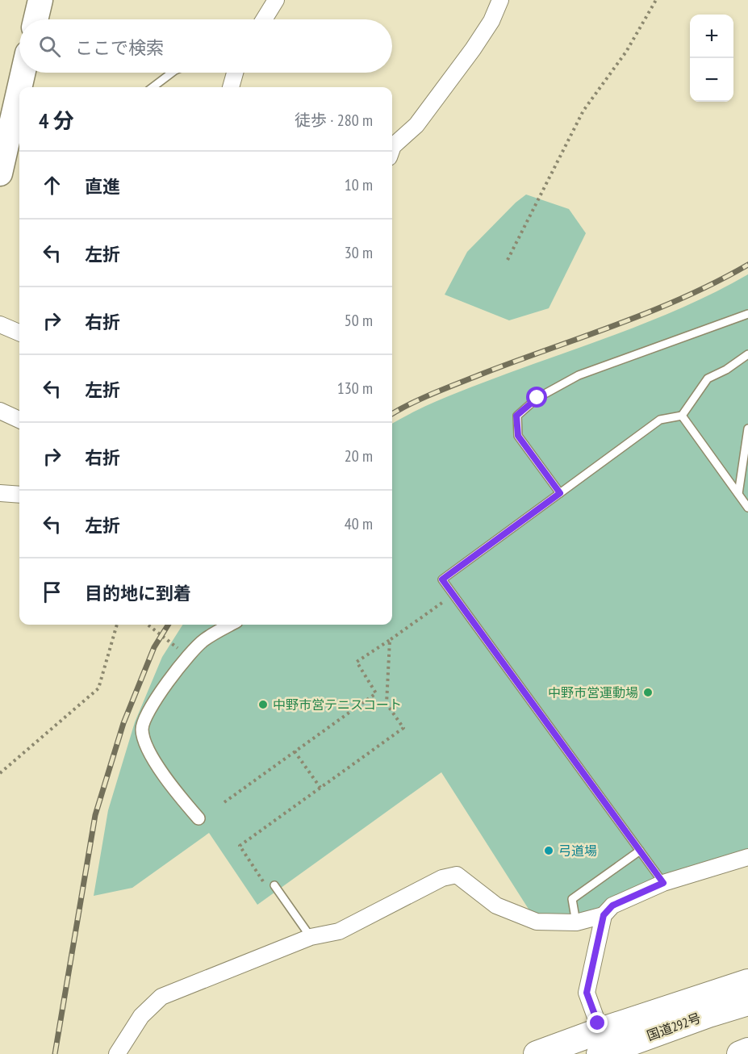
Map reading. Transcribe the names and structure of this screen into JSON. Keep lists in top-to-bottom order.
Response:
{
  "streets": {
    "highway": ["国道292号"]
  },
  "places": ["中野市営運動場", "中野市営テニスコート", "弓道場"],
  "page": {
    "map_buttons": ["+", "−"],
    "search": "ここで検索",
    "heading": ["4 分", "徒歩 · 280 m"],
    "list": [
      ["直進", "10 m"],
      ["左折", "30 m"],
      ["右折", "50 m"],
      ["左折", "130 m"],
      ["右折", "20 m"],
      ["左折", "40 m"],
      "目的地に到着"
    ]
  }
}
